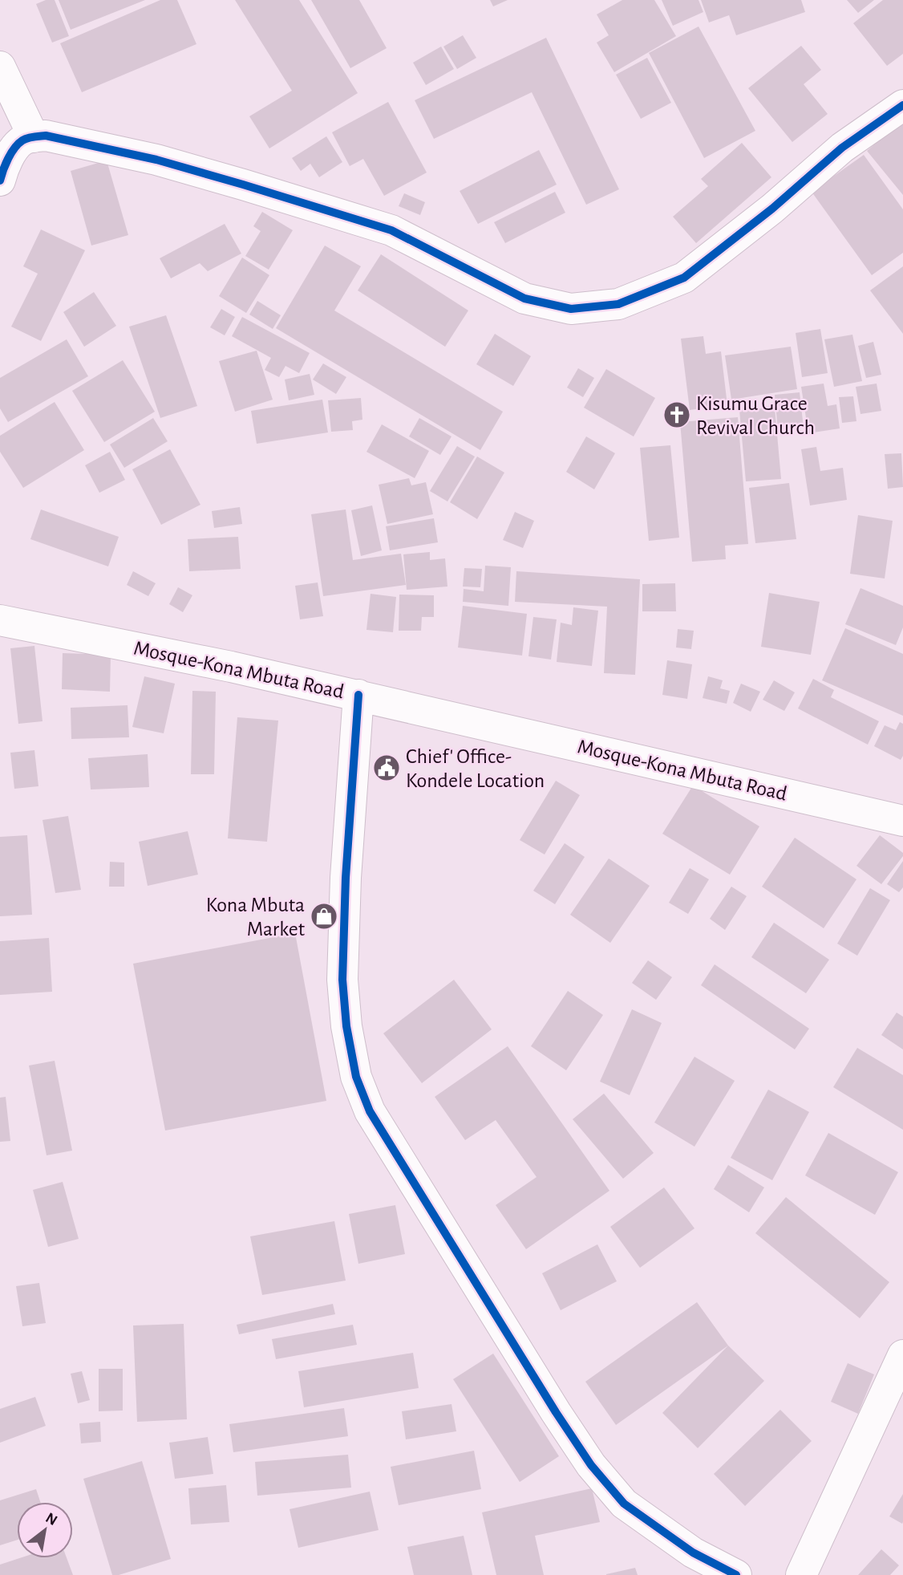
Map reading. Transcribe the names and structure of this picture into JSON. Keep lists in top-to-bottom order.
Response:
{
  "streets": {
    "street": ["Mosque-Kona Mbuta Road"]
  },
  "places": {
    "church": ["Kisumu Grace Revival Church"],
    "public building": ["Chief' Office- Kondele Location"],
    "shop": ["Kona Mbuta Market"]
  },
  "north": "top right"
}
